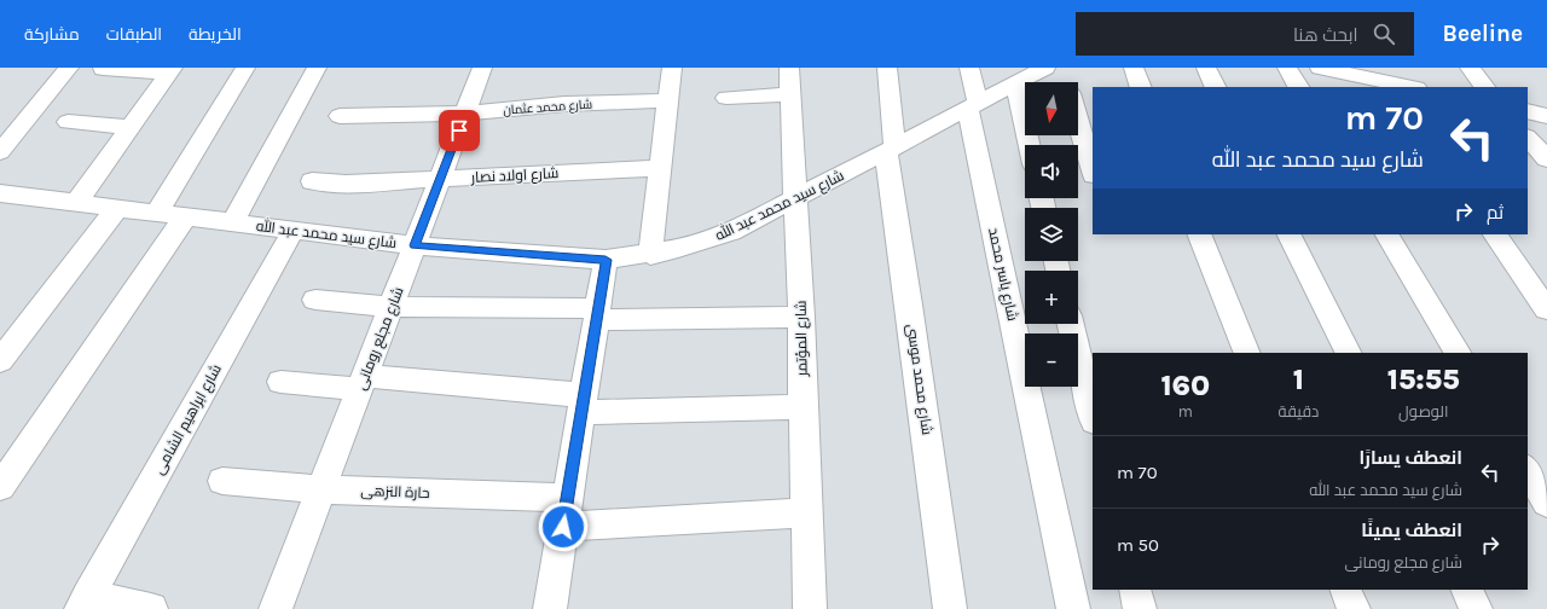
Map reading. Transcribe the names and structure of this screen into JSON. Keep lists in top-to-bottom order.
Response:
{
  "streets": {
    "street": [
      "شارع محمد عثمان",
      "شارع اولاد نصار",
      "شارع سيد محمد عبد الله",
      "شارع ياسر محمد",
      "شارع مجلع رومانى",
      "شارع المؤتمر",
      "شارع محمد موسى",
      "شارع ابراهيم الشامى",
      "حارة النزهى"
    ]
  },
  "crossings": [
    ["شارع محمد عثمان", "شارع مجلع رومانى"],
    ["شارع اولاد نصار", "شارع مجلع رومانى"],
    ["شارع سيد محمد عبد الله", "شارع ياسر محمد"],
    ["شارع سيد محمد عبد الله", "شارع مجلع رومانى"],
    ["شارع سيد محمد عبد الله", "شارع المؤتمر"],
    ["شارع سيد محمد عبد الله", "شارع محمد موسى"],
    ["شارع سيد محمد عبد الله", "شارع ابراهيم الشامى"],
    ["شارع مجلع رومانى", "حارة النزهى"],
    ["شارع المؤتمر", "حارة النزهى"]
  ],
  "north": "bottom",
  "page": {
    "header": "Beeline",
    "search": "ابحث هنا",
    "nav": ["الخريطة", "الطبقات", "مشاركة"],
    "map_buttons": ["+", "−"],
    "turn": ["70 m", "شارع سيد محمد عبد الله"],
    "then": "ثم",
    "eta": [
      "15:55",
      "الوصول",
      "1",
      "دقيقة",
      "160",
      "m"
    ],
    "list": [
      {
        "name": "انعطف يسارًا",
        "note": "شارع سيد محمد عبد الله",
        "value": "70 m"
      },
      {
        "name": "انعطف يمينًا",
        "note": "شارع مجلع رومانى",
        "value": "50 m"
      }
    ]
  }
}
